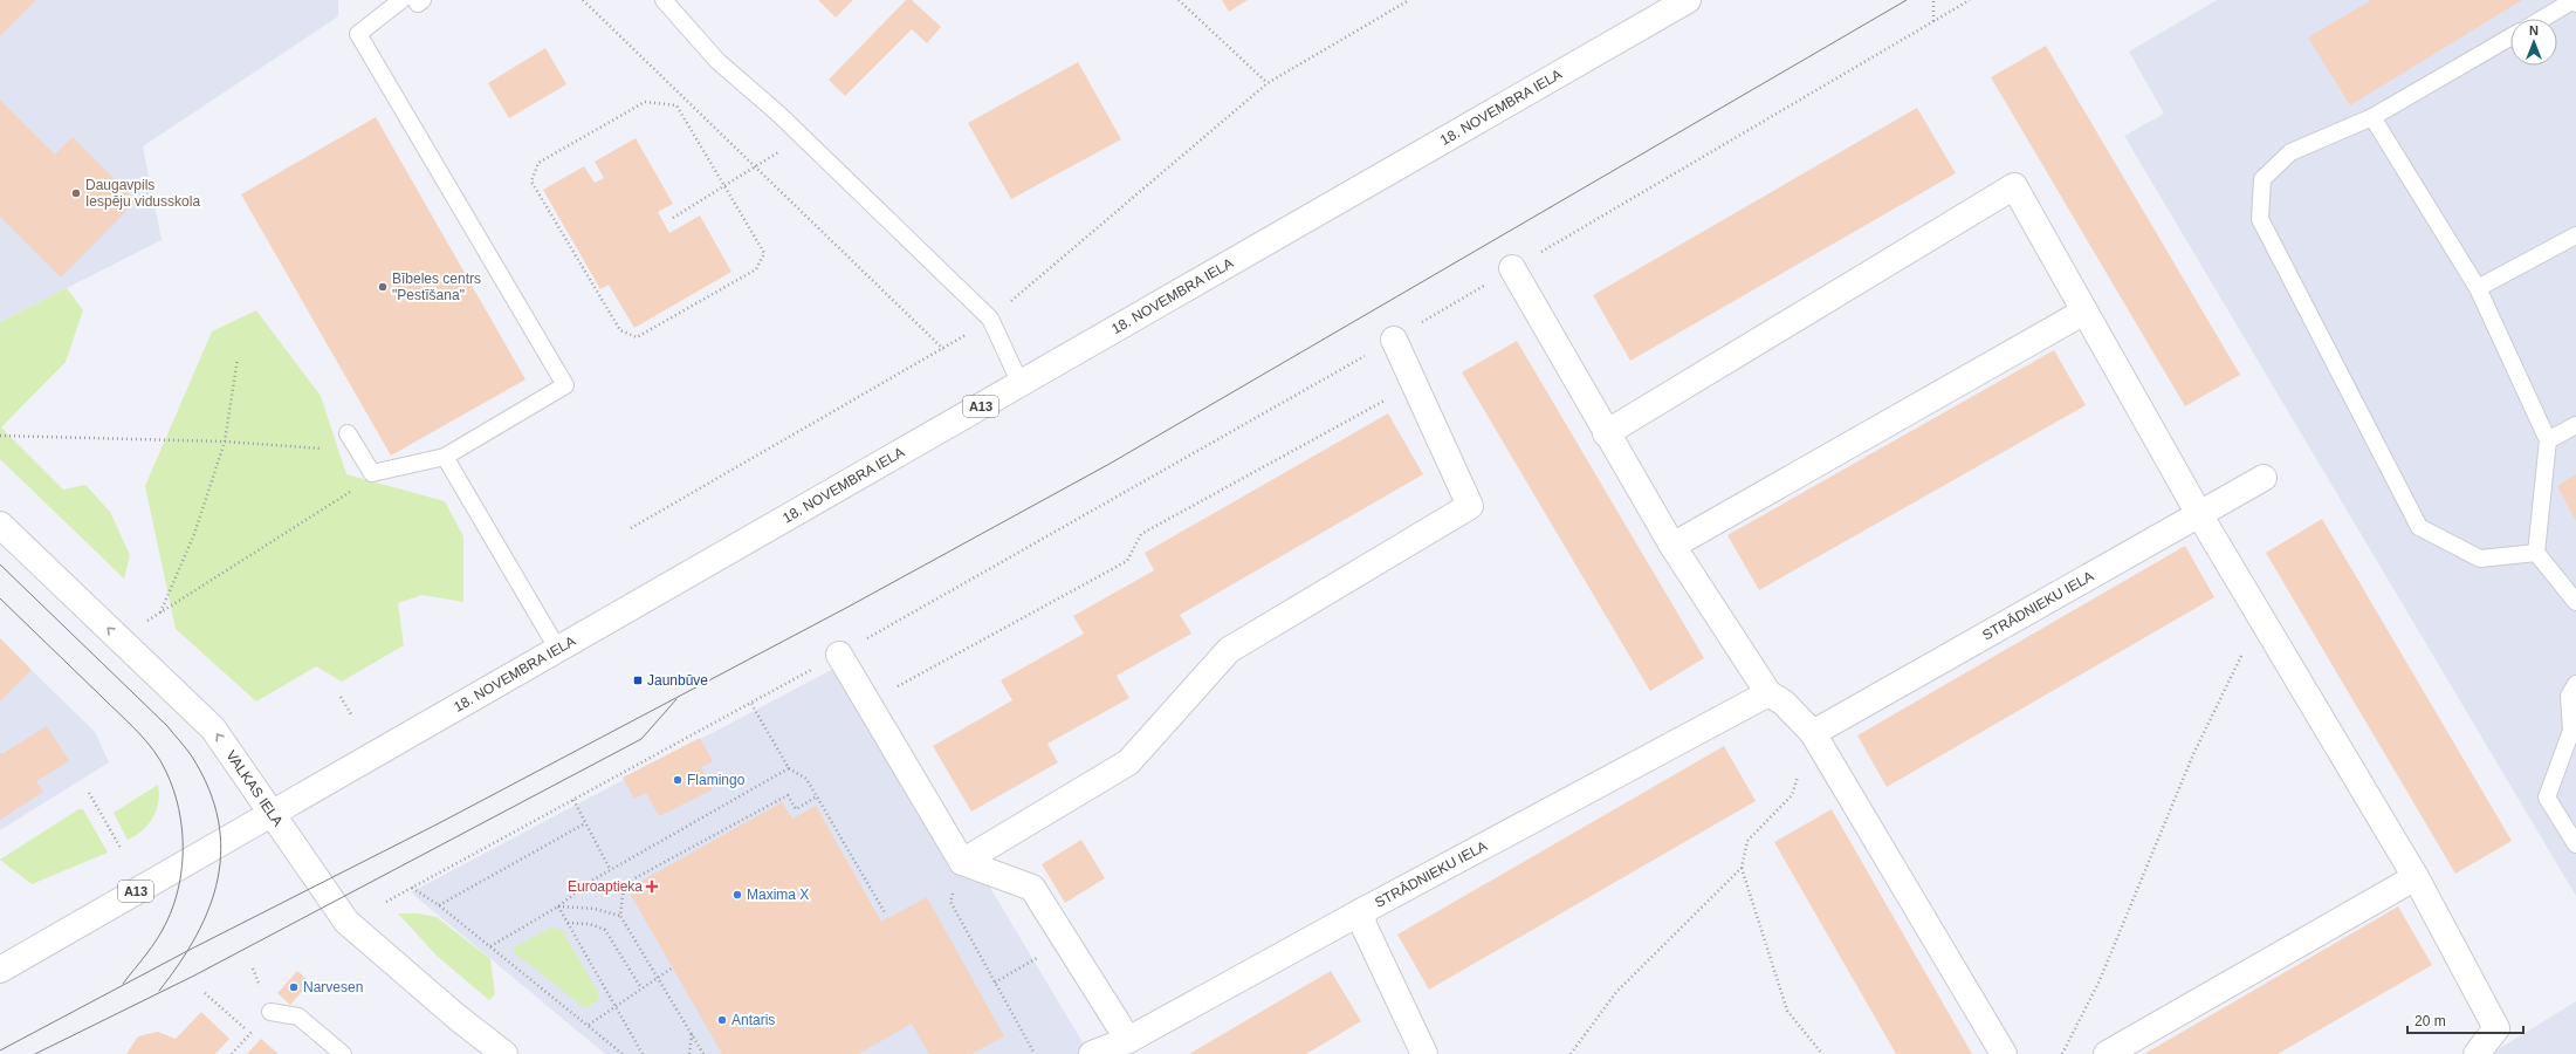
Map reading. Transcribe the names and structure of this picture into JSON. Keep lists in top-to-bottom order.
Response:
{
  "streets": {
    "street": [
      "18. NOVEMBRA IELA",
      "A13",
      "STRĀDNIEKU IELA",
      "VALKAS IELA"
    ]
  },
  "crossings": [
    ["18. NOVEMBRA IELA", "VALKAS IELA"]
  ],
  "one_way": ["VALKAS IELA"],
  "places": {
    "other": [
      "Daugavpils Iespēju vidusskola",
      "Bībeles centrs \"Pestīšana\"",
      "Flamingo",
      "Maxima X",
      "Narvesen",
      "Antaris"
    ],
    "transit": ["Jaunbūve"],
    "health": ["Euroaptieka"]
  },
  "scale_bar": "20 m",
  "north": "top"
}
